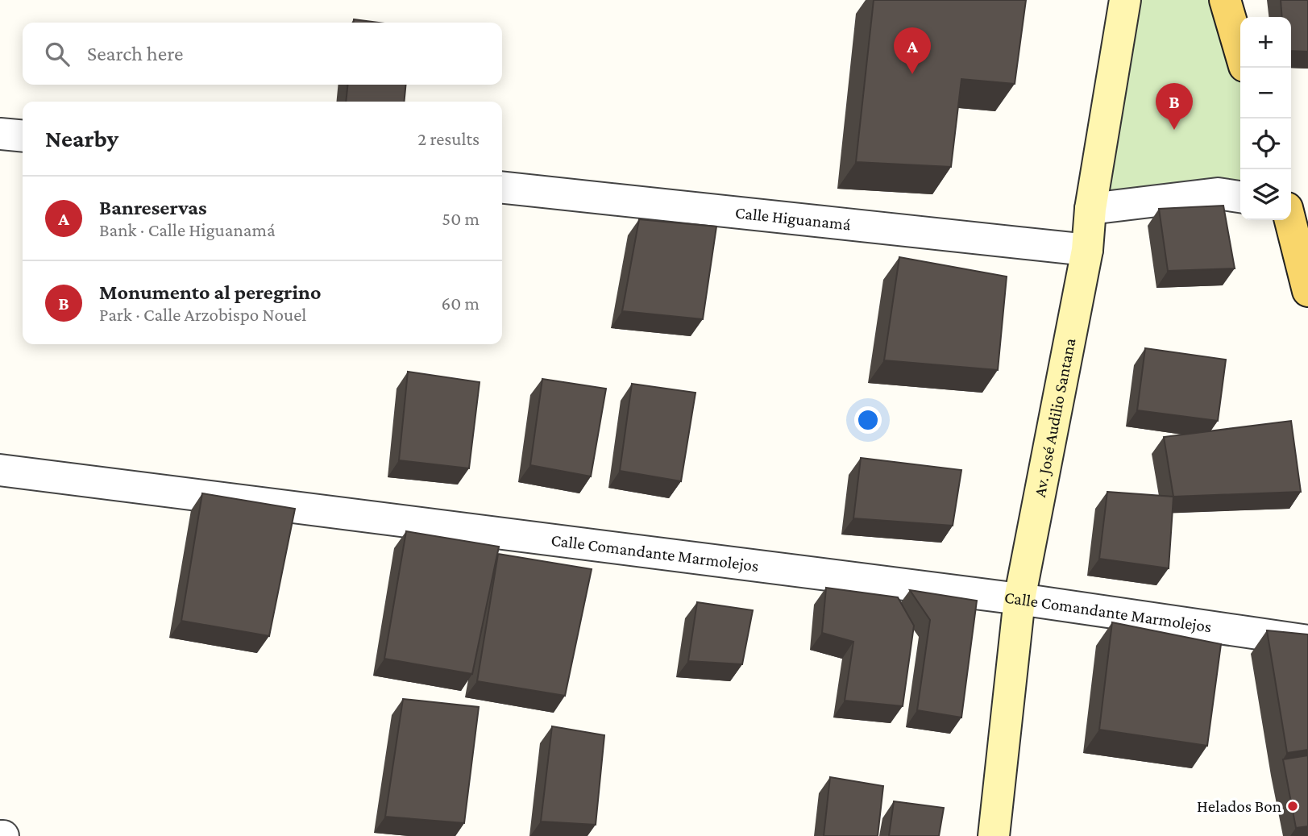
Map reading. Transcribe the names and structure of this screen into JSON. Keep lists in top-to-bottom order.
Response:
{
  "streets": {
    "main road": ["Av. José Audilio Santana"],
    "street": ["Calle Higuanamá", "Calle Comandante Marmolejos"]
  },
  "crossings": [
    ["Calle Higuanamá", "Av. José Audilio Santana"],
    ["Av. José Audilio Santana", "Calle Comandante Marmolejos"]
  ],
  "places": ["Helados Bon"],
  "page": {
    "map_buttons": ["+", "−"],
    "search": "Search here",
    "pins": ["A", "B"],
    "heading": ["Nearby", "2 results"],
    "list": [
      {
        "mark": "A",
        "name": "Banreservas",
        "note": "Bank · Calle Higuanamá",
        "value": "50 m"
      },
      {
        "mark": "B",
        "name": "Monumento al peregrino",
        "note": "Park · Calle Arzobispo Nouel",
        "value": "60 m"
      }
    ]
  }
}
